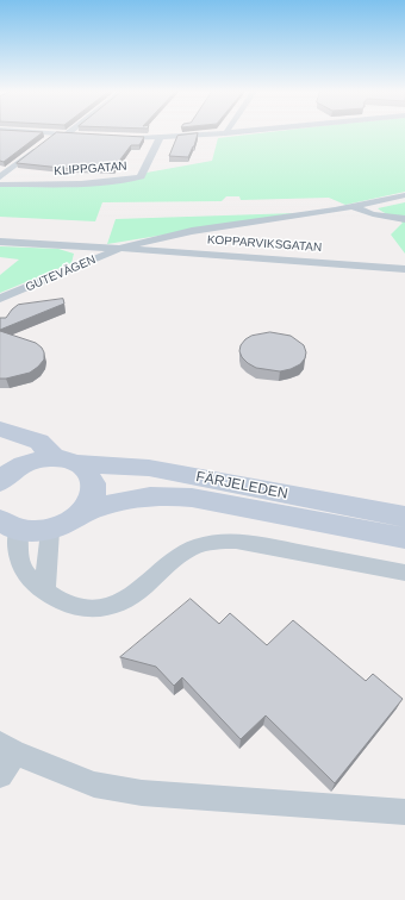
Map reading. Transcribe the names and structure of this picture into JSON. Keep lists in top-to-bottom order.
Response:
{
  "streets": {
    "main road": ["FÄRJELEDEN"],
    "street": ["KLIPPGATAN", "KOPPARVIKSGATAN", "GUTEVÄGEN"]
  },
  "crossings": [
    ["KOPPARVIKSGATAN", "GUTEVÄGEN"]
  ]
}
